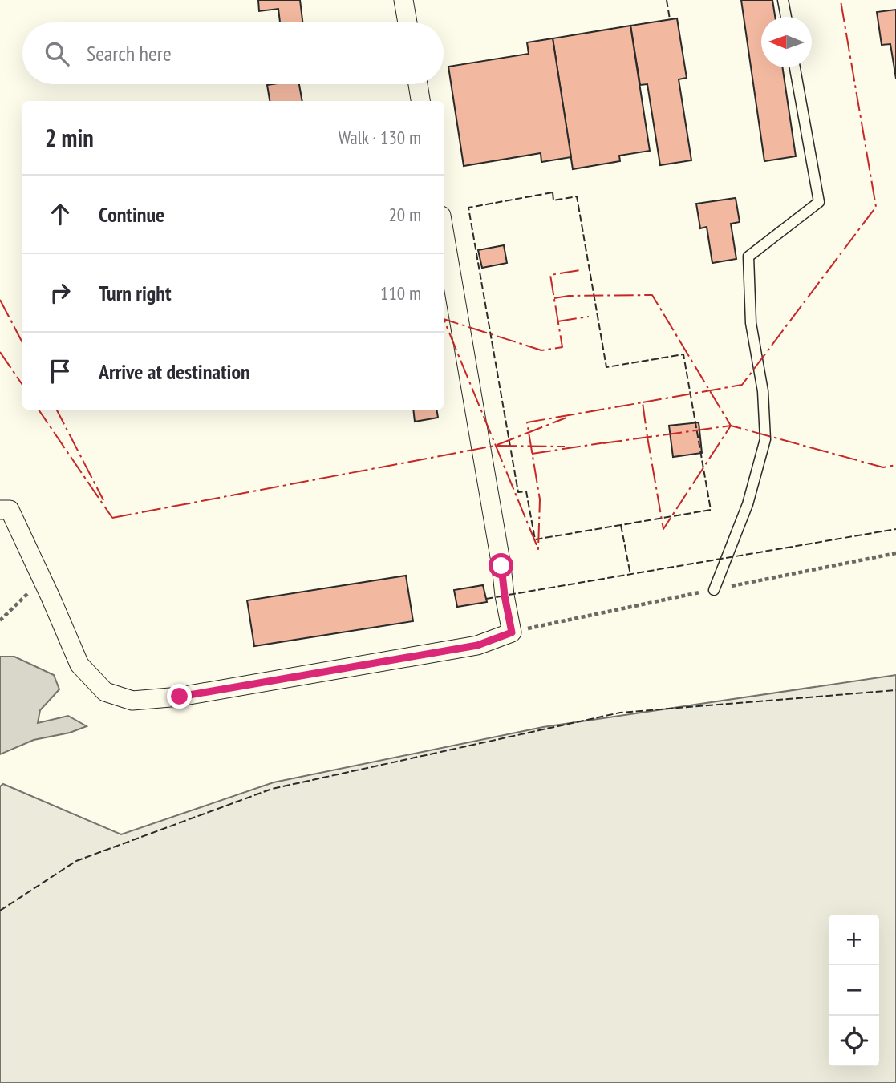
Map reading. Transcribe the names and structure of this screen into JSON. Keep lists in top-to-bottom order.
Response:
{
  "north": "left",
  "page": {
    "search": "Search here",
    "heading": ["2 min", "Walk · 130 m"],
    "list": [
      ["Continue", "20 m"],
      ["Turn right", "110 m"],
      "Arrive at destination"
    ],
    "map_buttons": ["+", "−"]
  }
}
